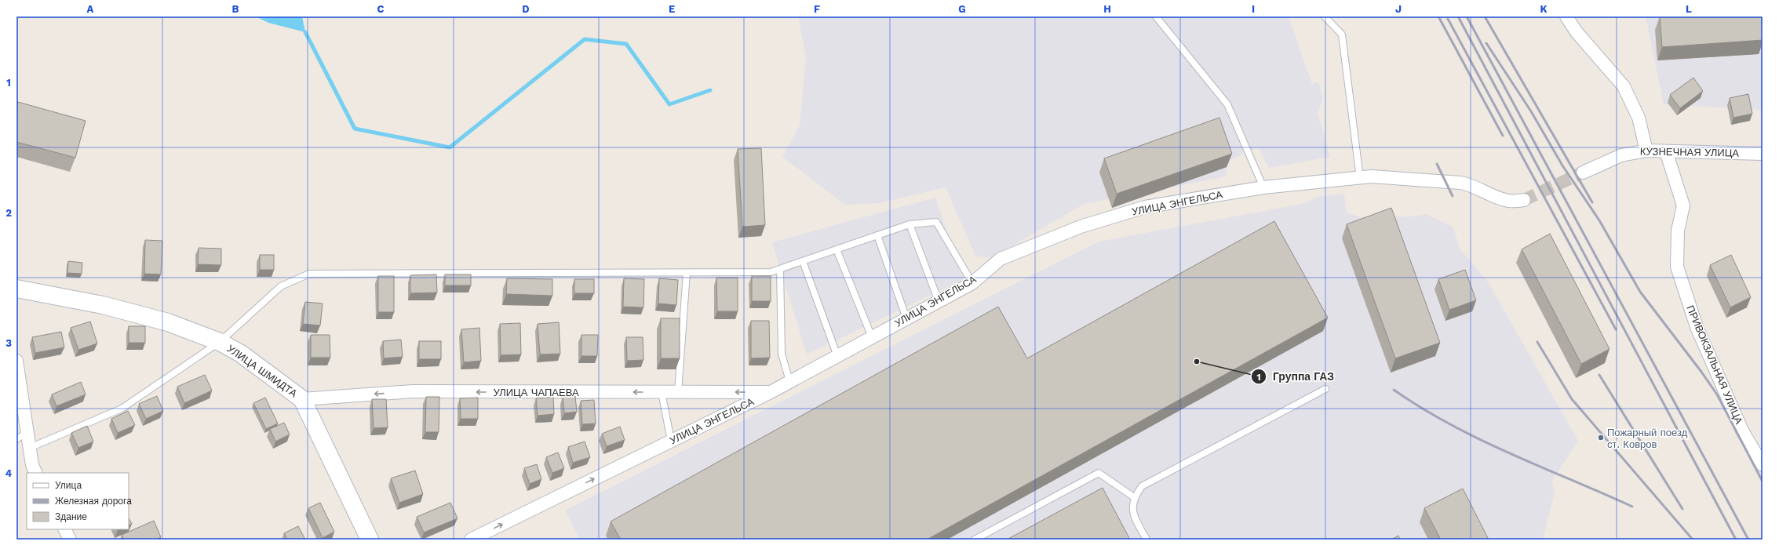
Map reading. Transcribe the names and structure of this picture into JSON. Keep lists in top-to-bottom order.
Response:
{
  "streets": {
    "main road": ["УЛИЦА ШМИДТА"],
    "street": [
      "КУЗНЕЧНАЯ УЛИЦА",
      "УЛИЦА ЭНГЕЛЬСА",
      "ПРИВОКЗАЛЬНАЯ УЛИЦА",
      "УЛИЦА ЧАПАЕВА"
    ]
  },
  "crossings": [
    ["КУЗНЕЧНАЯ УЛИЦА", "ПРИВОКЗАЛЬНАЯ УЛИЦА"],
    ["УЛИЦА ЭНГЕЛЬСА", "УЛИЦА ЧАПАЕВА"],
    ["УЛИЦА ШМИДТА", "УЛИЦА ЧАПАЕВА"]
  ],
  "one_way": ["УЛИЦА ЧАПАЕВА"],
  "places": ["Группа ГАЗ", "Пожарный поезд ст. Ковров"],
  "legend": ["Улица", "Железная дорога", "Здание"],
  "grid": {
    "columns": [
      "A",
      "B",
      "C",
      "D",
      "E",
      "F",
      "G",
      "H",
      "I",
      "J",
      "K",
      "L"
    ],
    "rows": [
      "1",
      "2",
      "3",
      "4"
    ]
  }
}
